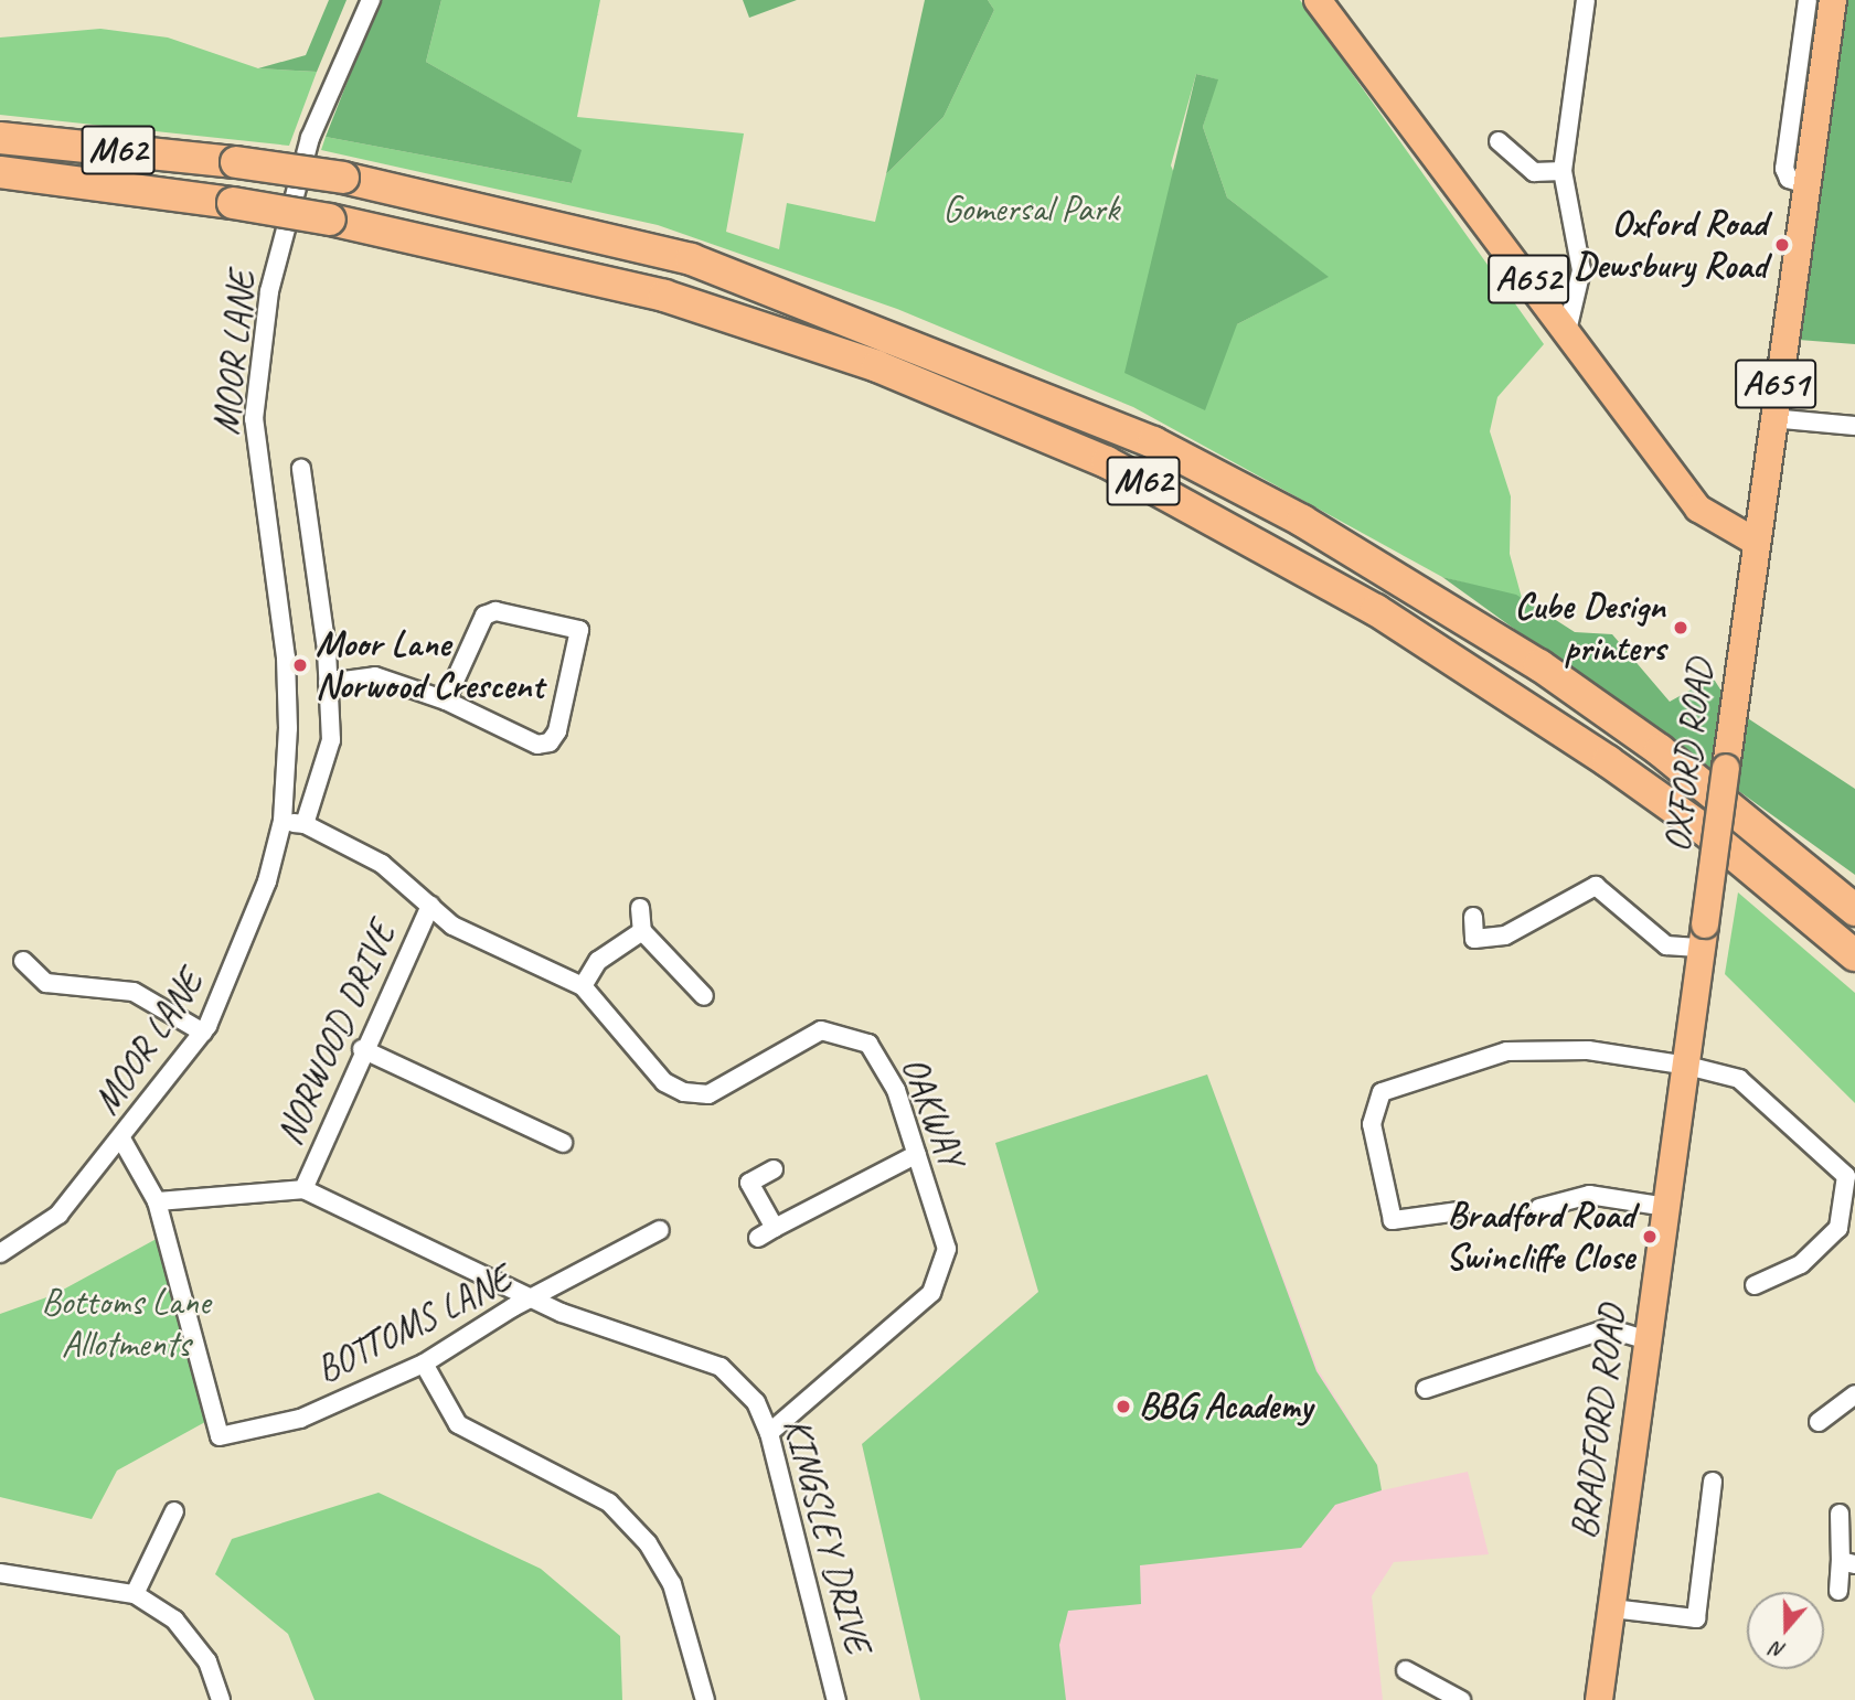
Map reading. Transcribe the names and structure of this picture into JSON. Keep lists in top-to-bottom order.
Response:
{
  "streets": {
    "highway": ["M62"],
    "main road": [
      "A652",
      "A651",
      "OXFORD ROAD",
      "BRADFORD ROAD"
    ],
    "street": [
      "MOOR LANE",
      "NORWOOD DRIVE",
      "OAKWAY",
      "BOTTOMS LANE",
      "KINGSLEY DRIVE"
    ]
  },
  "crossings": [
    ["A652", "OXFORD ROAD"],
    ["MOOR LANE", "BOTTOMS LANE"],
    ["OXFORD ROAD", "BRADFORD ROAD"],
    ["NORWOOD DRIVE", "KINGSLEY DRIVE"],
    ["OAKWAY", "KINGSLEY DRIVE"],
    ["BOTTOMS LANE", "KINGSLEY DRIVE"]
  ],
  "parks": ["Gomersal Park", "Bottoms Lane Allotments"],
  "places": [
    "Oxford Road Dewsbury Road",
    "Cube Design printers",
    "Moor Lane Norwood Crescent",
    "Bradford Road Swincliffe Close",
    "BBG Academy"
  ],
  "north": "bottom"
}
